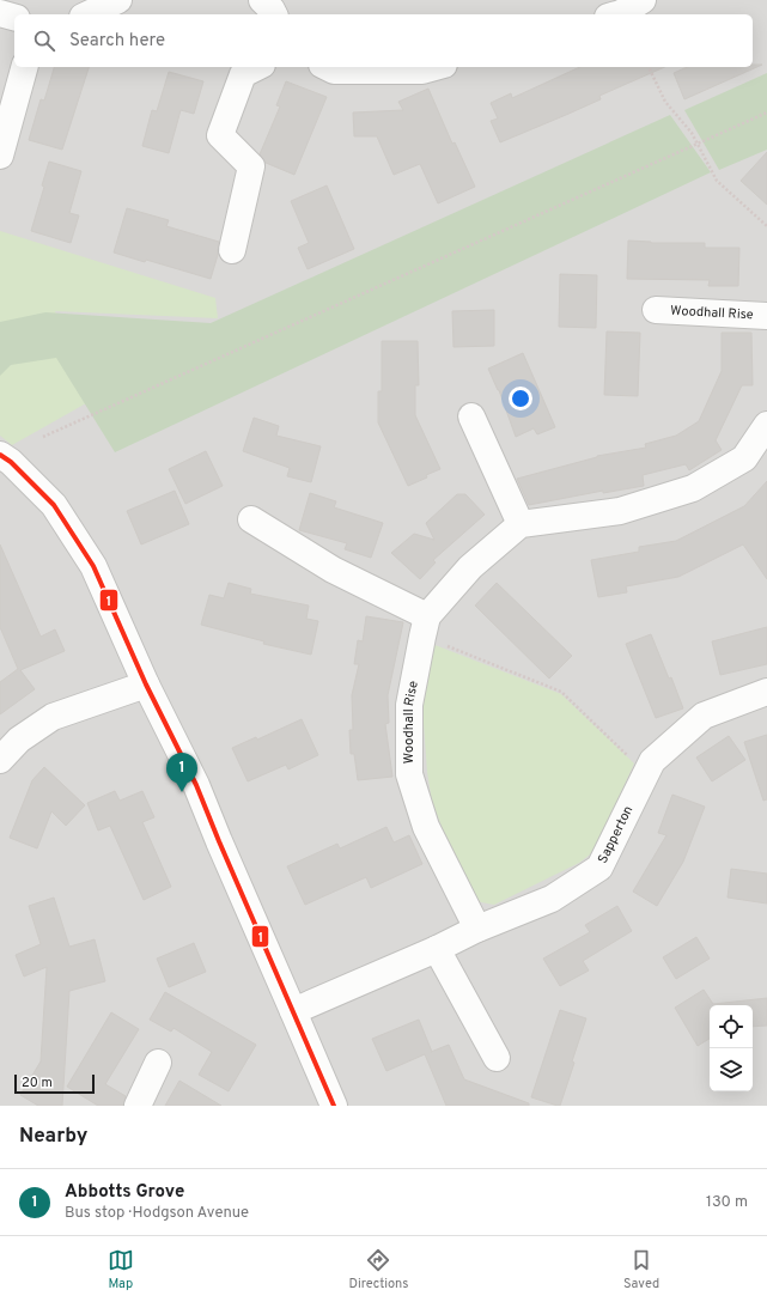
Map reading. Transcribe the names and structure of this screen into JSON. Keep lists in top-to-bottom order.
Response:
{
  "streets": {
    "street": ["Woodhall Rise", "Sapperton"]
  },
  "crossings": [
    ["Woodhall Rise", "Sapperton"]
  ],
  "lines": ["transit line 1"],
  "scale_bar": "20 m",
  "page": {
    "search": "Search here",
    "pins": "1",
    "scale": "20 m",
    "heading": "Nearby",
    "list": [
      {
        "mark": "1",
        "name": "Abbotts Grove",
        "note": "Bus stop · Hodgson Avenue",
        "value": "130 m"
      }
    ],
    "nav": ["Map", "Directions", "Saved"]
  }
}
